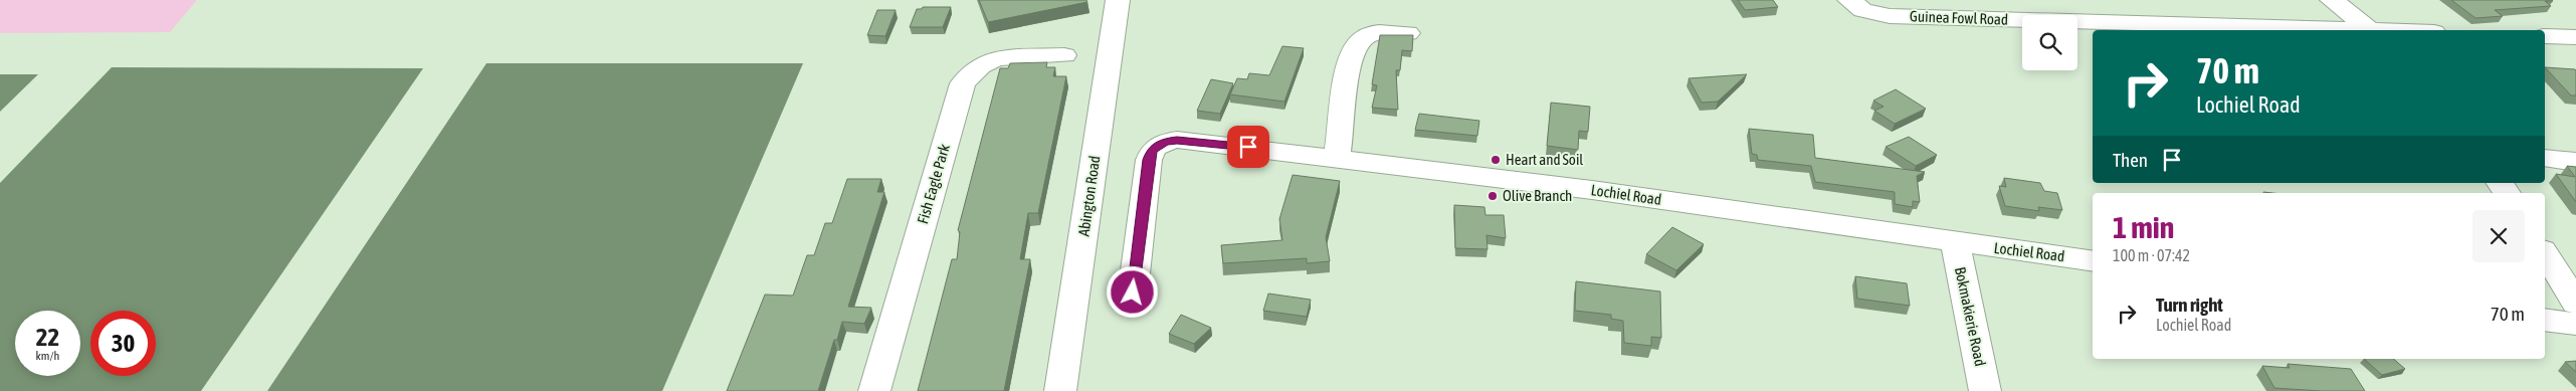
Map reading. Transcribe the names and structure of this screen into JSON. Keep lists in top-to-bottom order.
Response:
{
  "streets": {
    "street": [
      "Guinea Fowl Road",
      "Fish Eagle Park",
      "Lochiel Road",
      "Abington Road",
      "Bokmakierie Road"
    ]
  },
  "crossings": [
    ["Lochiel Road", "Bokmakierie Road"]
  ],
  "places": ["Heart and Soil", "Olive Branch"],
  "page": {
    "turn": ["70 m", "Lochiel Road"],
    "then": "Then",
    "heading": ["1 min", "100 m · 07:42"],
    "list": [
      {
        "name": "Turn right",
        "note": "Lochiel Road",
        "value": "70 m"
      }
    ],
    "speed": "22 km/h",
    "limit": "30"
  }
}
